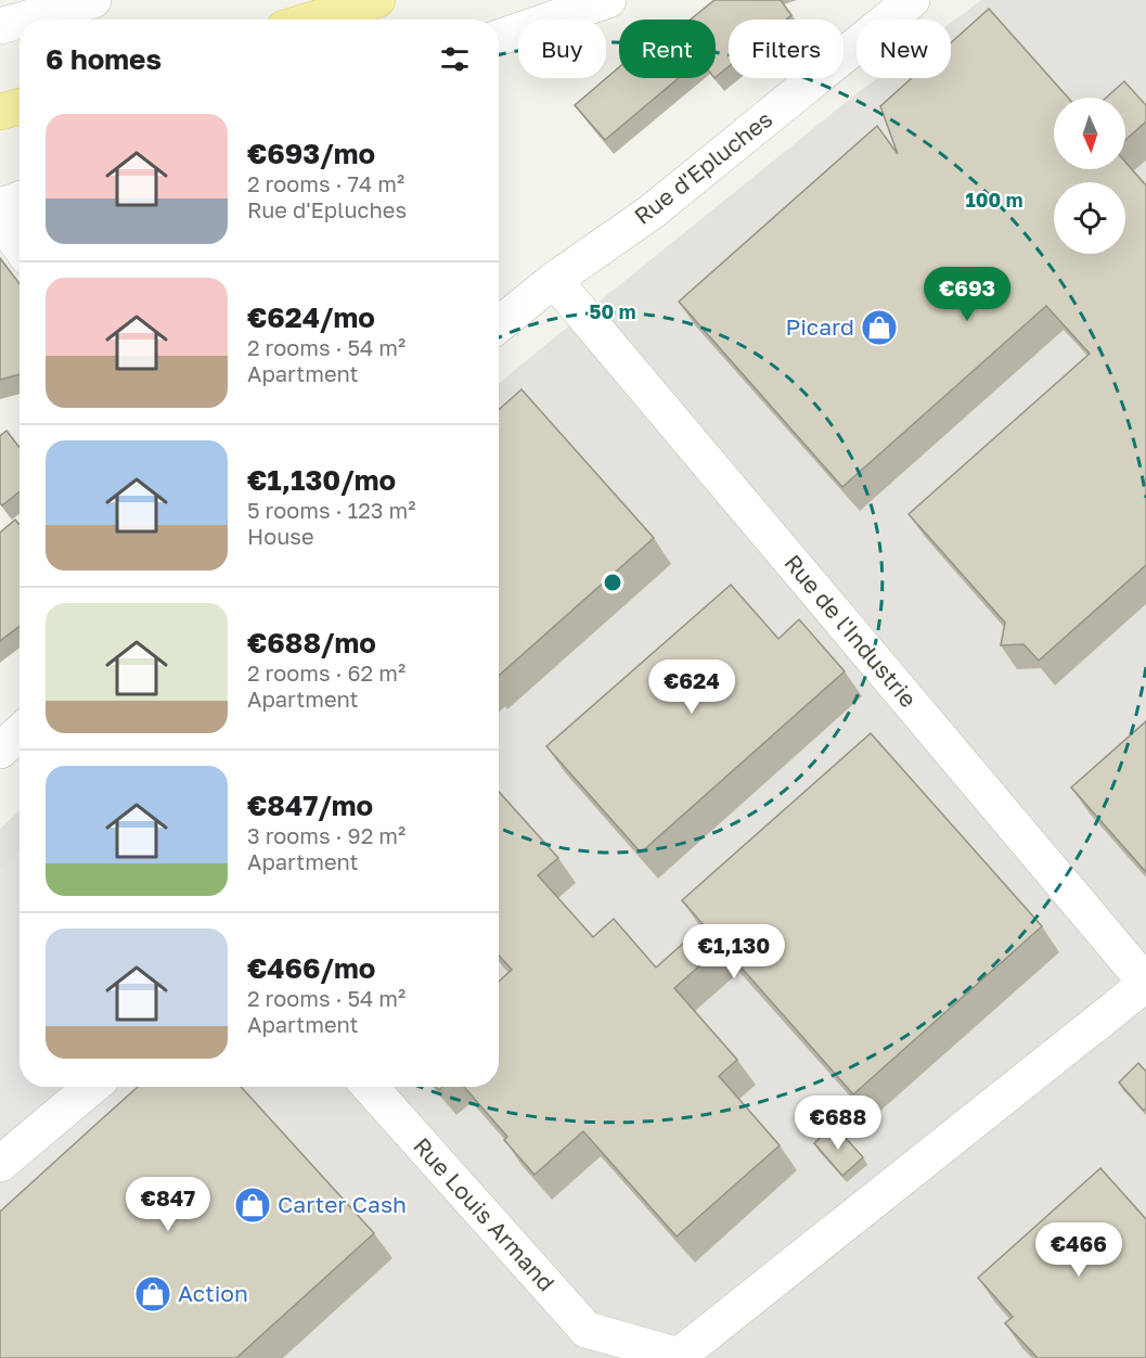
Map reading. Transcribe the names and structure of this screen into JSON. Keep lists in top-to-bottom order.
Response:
{
  "streets": {
    "street": ["Rue d'Epluches", "Rue de l'Industrie", "Rue Louis Armand"]
  },
  "crossings": [
    ["Rue d'Epluches", "Rue de l'Industrie"]
  ],
  "places": {
    "shop": ["Picard", "Carter Cash", "Action"]
  },
  "north": "bottom",
  "page": {
    "chip": [
      "Buy",
      "Rent",
      "Filters",
      "New"
    ],
    "heading": "6 homes",
    "list": [
      {
        "name": "€693/mo",
        "note": "2 rooms · 74 m² · Rue d'Epluches"
      },
      {
        "name": "€624/mo",
        "note": "2 rooms · 54 m² · Apartment"
      },
      {
        "name": "€1,130/mo",
        "note": "5 rooms · 123 m² · House"
      },
      {
        "name": "€688/mo",
        "note": "2 rooms · 62 m² · Apartment"
      },
      {
        "name": "€847/mo",
        "note": "3 rooms · 92 m² · Apartment"
      },
      {
        "name": "€466/mo",
        "note": "2 rooms · 54 m² · Apartment"
      }
    ],
    "price": [
      "€693",
      "€624",
      "€1,130",
      "€688",
      "€847",
      "€466"
    ]
  },
  "rings": ["100 m", "50 m"]
}
